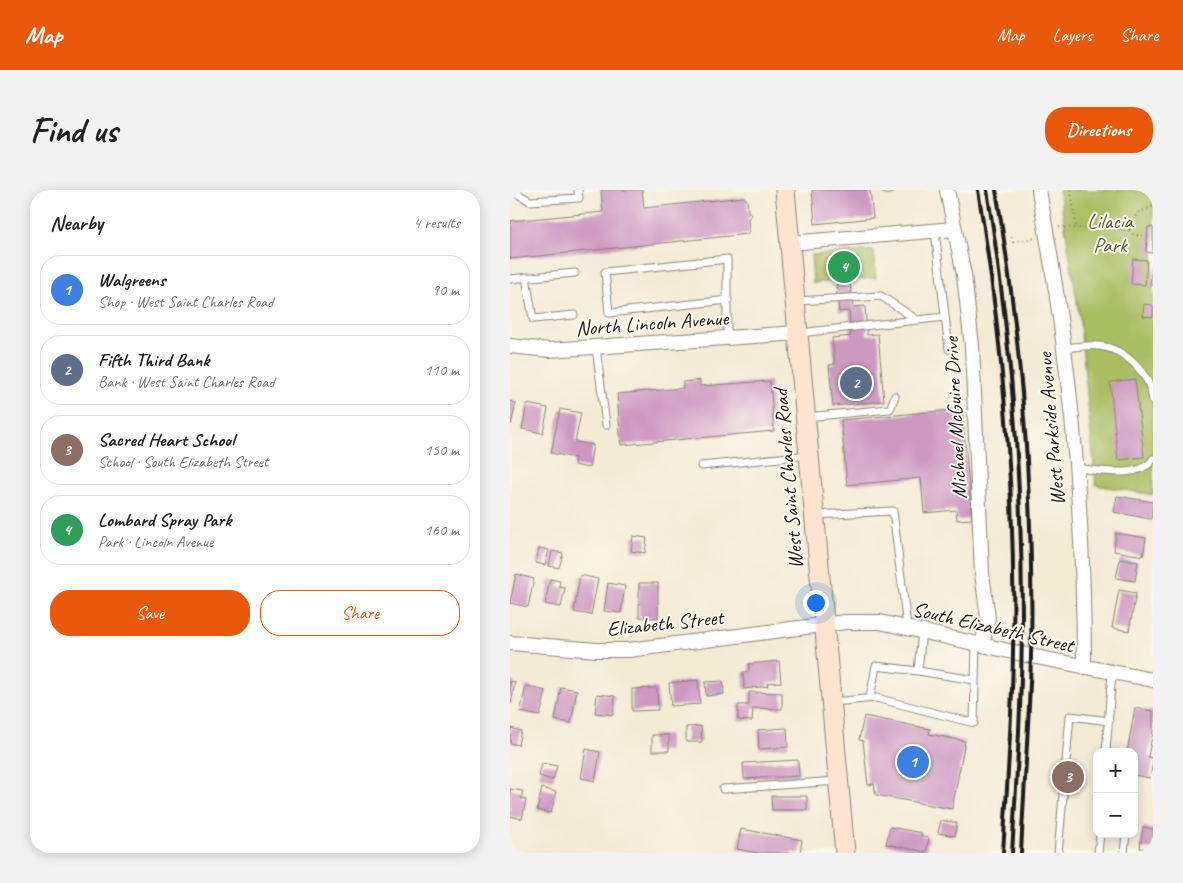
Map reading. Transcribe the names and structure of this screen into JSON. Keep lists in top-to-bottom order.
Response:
{
  "streets": {
    "main road": ["West Saint Charles Road"],
    "street": [
      "North Lincoln Avenue",
      "Michael McGuire Drive",
      "West Parkside Avenue",
      "Elizabeth Street",
      "South Elizabeth Street"
    ]
  },
  "crossings": [
    ["North Lincoln Avenue", "West Saint Charles Road"],
    ["Michael McGuire Drive", "South Elizabeth Street"],
    ["West Parkside Avenue", "South Elizabeth Street"],
    ["West Saint Charles Road", "Elizabeth Street"],
    ["West Saint Charles Road", "South Elizabeth Street"],
    ["Elizabeth Street", "South Elizabeth Street"]
  ],
  "parks": ["Lilacia Park"],
  "page": {
    "header": "Map",
    "nav": ["Map", "Layers", "Share"],
    "buttons": [
      "Directions",
      ["Save", "Share"]
    ],
    "title": "Find us",
    "heading": ["Nearby", "4 results"],
    "pins": [
      "4",
      "2",
      "1",
      "3"
    ],
    "list": [
      {
        "mark": "1",
        "name": "Walgreens",
        "note": "Shop · West Saint Charles Road",
        "value": "90 m"
      },
      {
        "mark": "2",
        "name": "Fifth Third Bank",
        "note": "Bank · West Saint Charles Road",
        "value": "110 m"
      },
      {
        "mark": "3",
        "name": "Sacred Heart School",
        "note": "School · South Elizabeth Street",
        "value": "150 m"
      },
      {
        "mark": "4",
        "name": "Lombard Spray Park",
        "note": "Park · Lincoln Avenue",
        "value": "160 m"
      }
    ],
    "map_buttons": ["+", "−"]
  }
}
